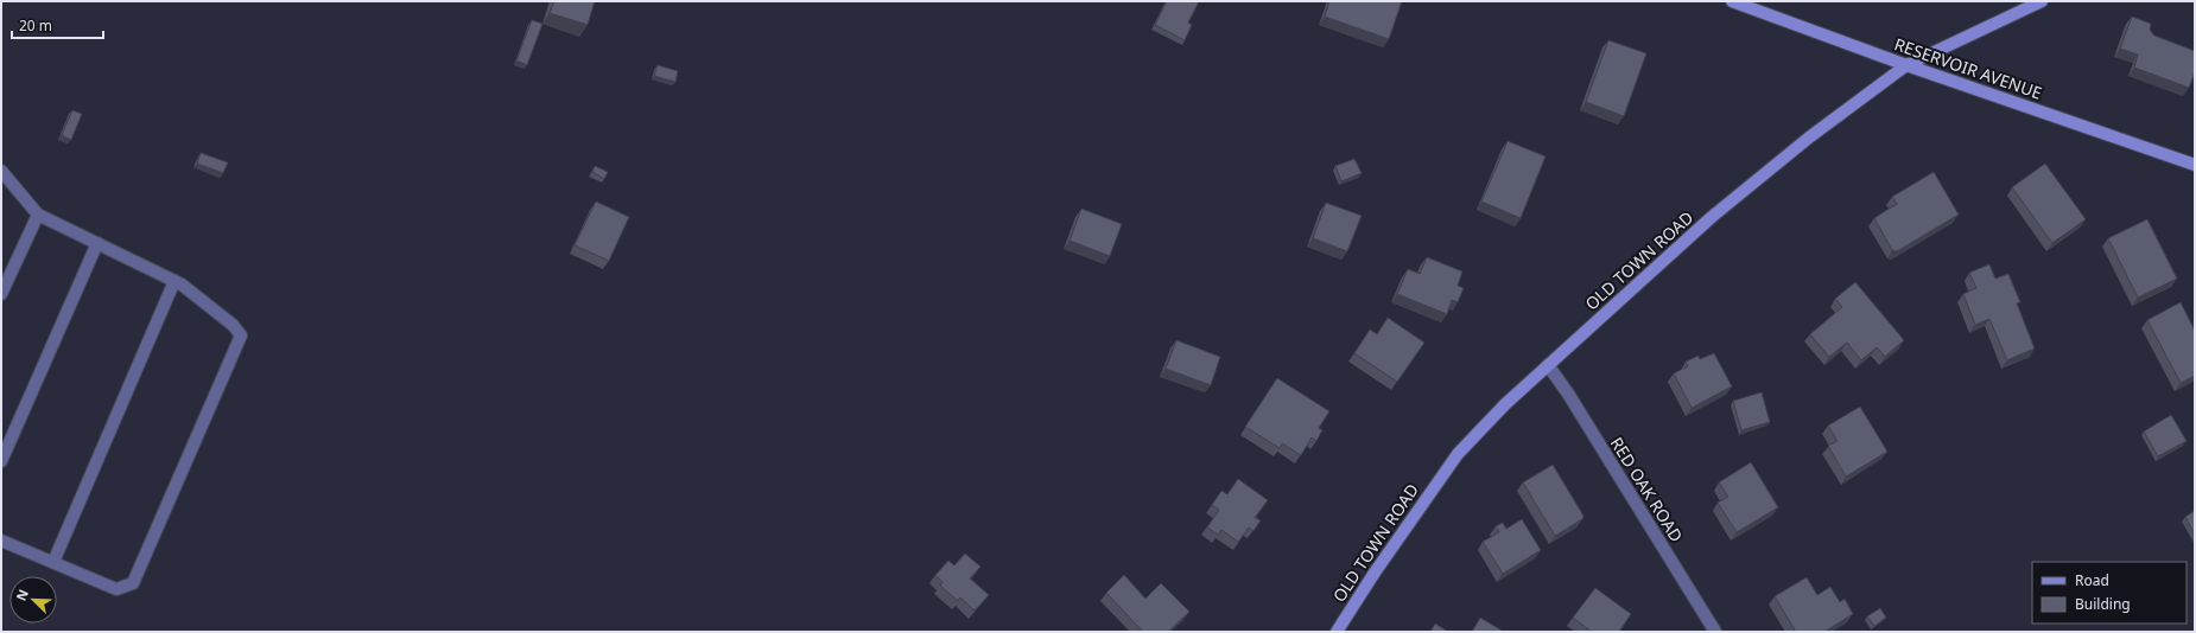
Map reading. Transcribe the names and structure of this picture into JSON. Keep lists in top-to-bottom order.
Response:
{
  "streets": {
    "main road": ["RESERVOIR AVENUE", "OLD TOWN ROAD"],
    "street": ["RED OAK ROAD"]
  },
  "crossings": [
    ["RESERVOIR AVENUE", "OLD TOWN ROAD"],
    ["OLD TOWN ROAD", "RED OAK ROAD"]
  ],
  "legend": ["Road", "Building"],
  "scale_bar": "20 m",
  "north": "top left"
}
